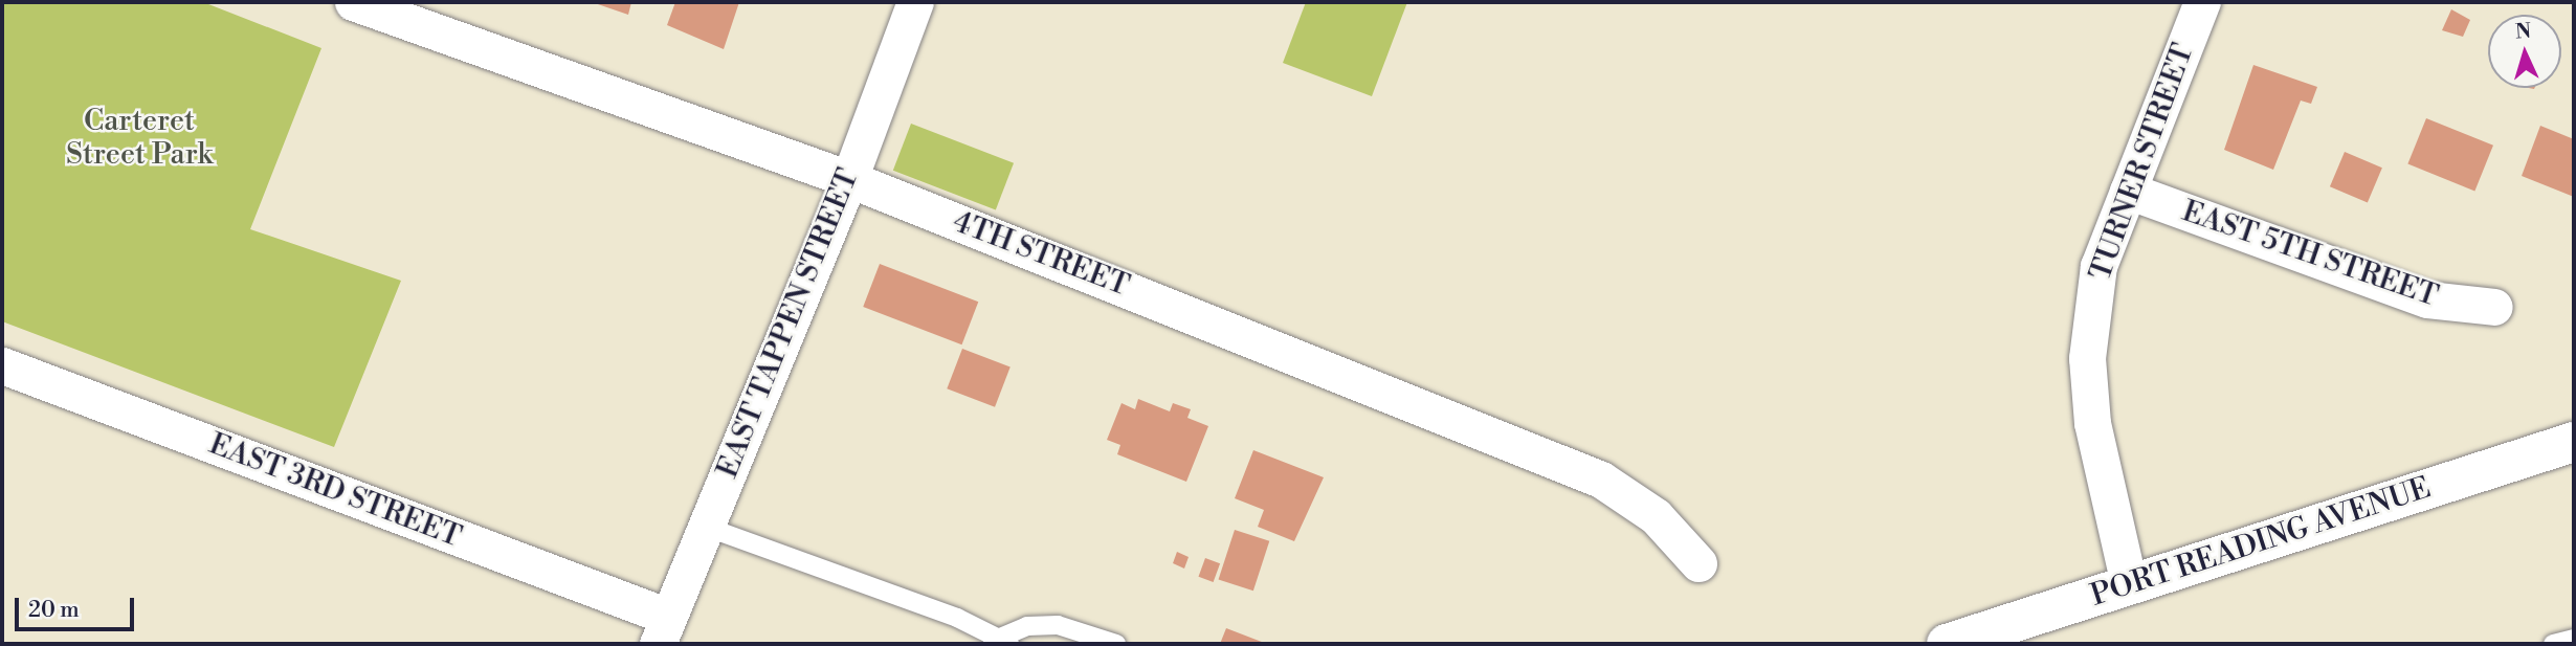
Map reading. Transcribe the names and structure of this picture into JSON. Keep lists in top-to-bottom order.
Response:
{
  "streets": {
    "street": [
      "TURNER STREET",
      "4TH STREET",
      "EAST 5TH STREET",
      "EAST TAPPEN STREET",
      "EAST 3RD STREET",
      "PORT READING AVENUE"
    ]
  },
  "crossings": [
    ["TURNER STREET", "EAST 5TH STREET"],
    ["TURNER STREET", "PORT READING AVENUE"],
    ["4TH STREET", "EAST TAPPEN STREET"],
    ["EAST TAPPEN STREET", "EAST 3RD STREET"]
  ],
  "parks": ["Carteret Street Park"],
  "scale_bar": "20 m",
  "north": "top"
}
